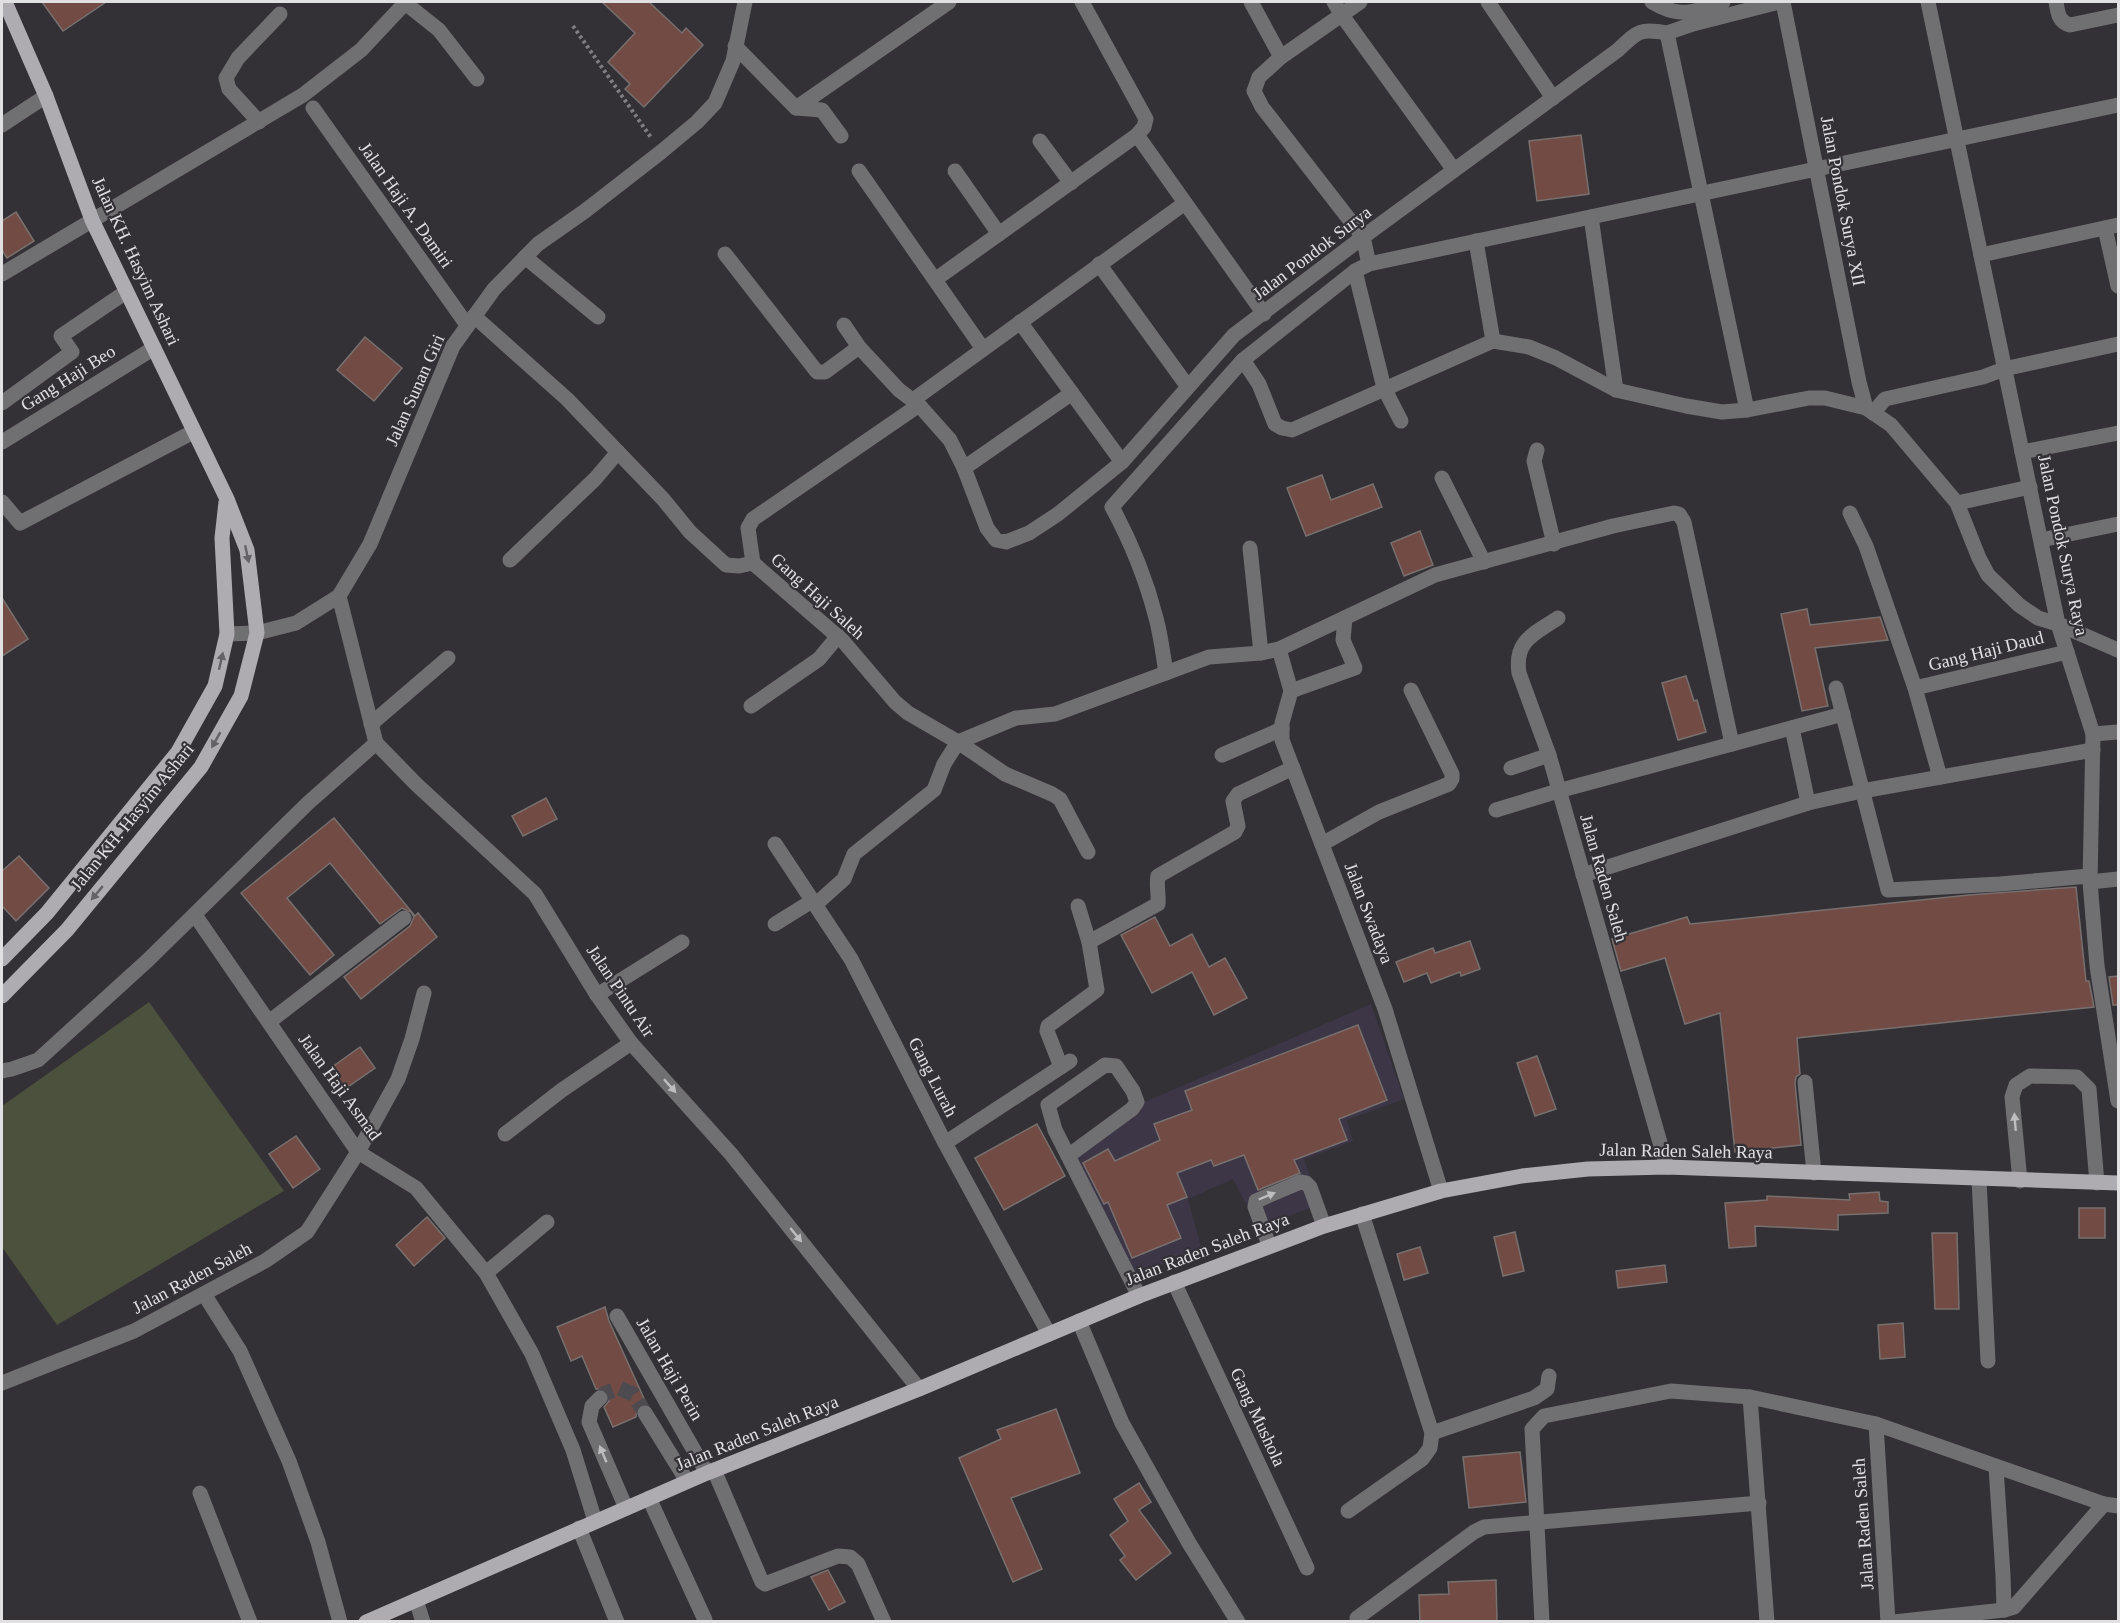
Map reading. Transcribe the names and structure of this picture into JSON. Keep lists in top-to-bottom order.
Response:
{
  "streets": {
    "main road": ["Jalan KH. Hasyim Ashari", "Jalan Raden Saleh Raya"],
    "street": [
      "Jalan Pondok Surya XII",
      "Jalan Haji A. Damiri",
      "Jalan Pondok Surya",
      "Gang Haji Beo",
      "Jalan Sunan Giri",
      "Jalan Pondok Surya Raya",
      "Gang Haji Saleh",
      "Gang Haji Daud",
      "Jalan Raden Saleh",
      "Jalan Swadaya",
      "Jalan Pintu Air",
      "Gang Lurah",
      "Jalan Haji Asmad",
      "Jalan Haji Perin",
      "Gang Mushola"
    ]
  },
  "crossings": [
    ["Jalan Haji A. Damiri", "Jalan Sunan Giri"],
    ["Jalan Haji A. Damiri", "Gang Haji Saleh"],
    ["Jalan KH. Hasyim Ashari", "Gang Haji Beo"],
    ["Jalan KH. Hasyim Ashari", "Jalan Sunan Giri"],
    ["Jalan Sunan Giri", "Gang Haji Saleh"],
    ["Jalan Sunan Giri", "Jalan Pintu Air"],
    ["Jalan Pondok Surya Raya", "Gang Haji Daud"],
    ["Jalan Raden Saleh", "Jalan Haji Asmad"],
    ["Jalan Raden Saleh", "Jalan Raden Saleh Raya"],
    ["Jalan Swadaya", "Jalan Raden Saleh Raya"],
    ["Jalan Pintu Air", "Jalan Raden Saleh Raya"],
    ["Gang Lurah", "Jalan Raden Saleh Raya"],
    ["Jalan Haji Asmad", "Jalan Raden Saleh Raya"],
    ["Jalan Raden Saleh Raya", "Jalan Haji Perin"],
    ["Jalan Raden Saleh Raya", "Gang Mushola"]
  ],
  "one_way": ["Jalan Pintu Air"]
}
